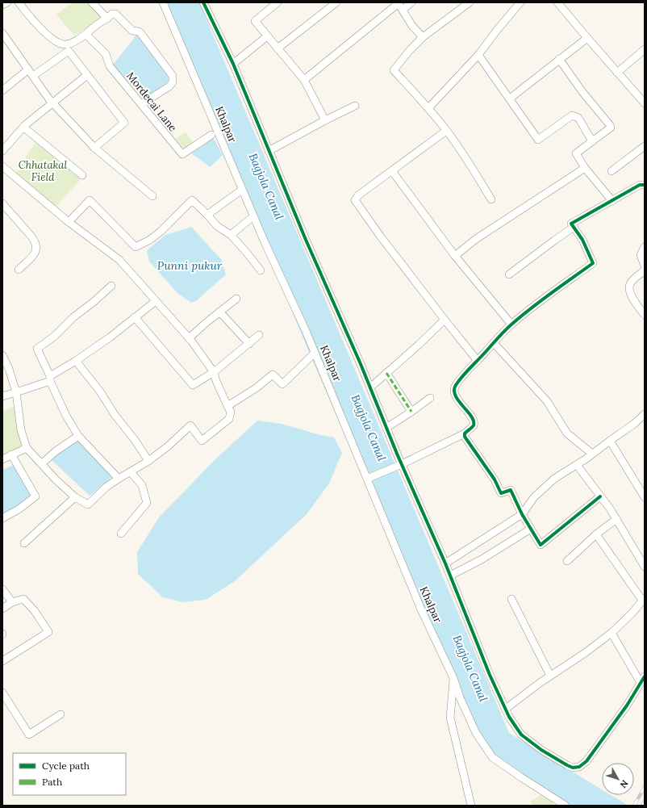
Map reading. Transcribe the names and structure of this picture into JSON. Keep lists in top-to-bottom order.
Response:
{
  "streets": {
    "street": ["Mordecai Lane", "Khalpar"]
  },
  "water": ["Bagjola Canal", "Punni pukur"],
  "parks": ["Chhatakal Field"],
  "legend": ["Cycle path", "Path"],
  "north": "bottom right"
}
